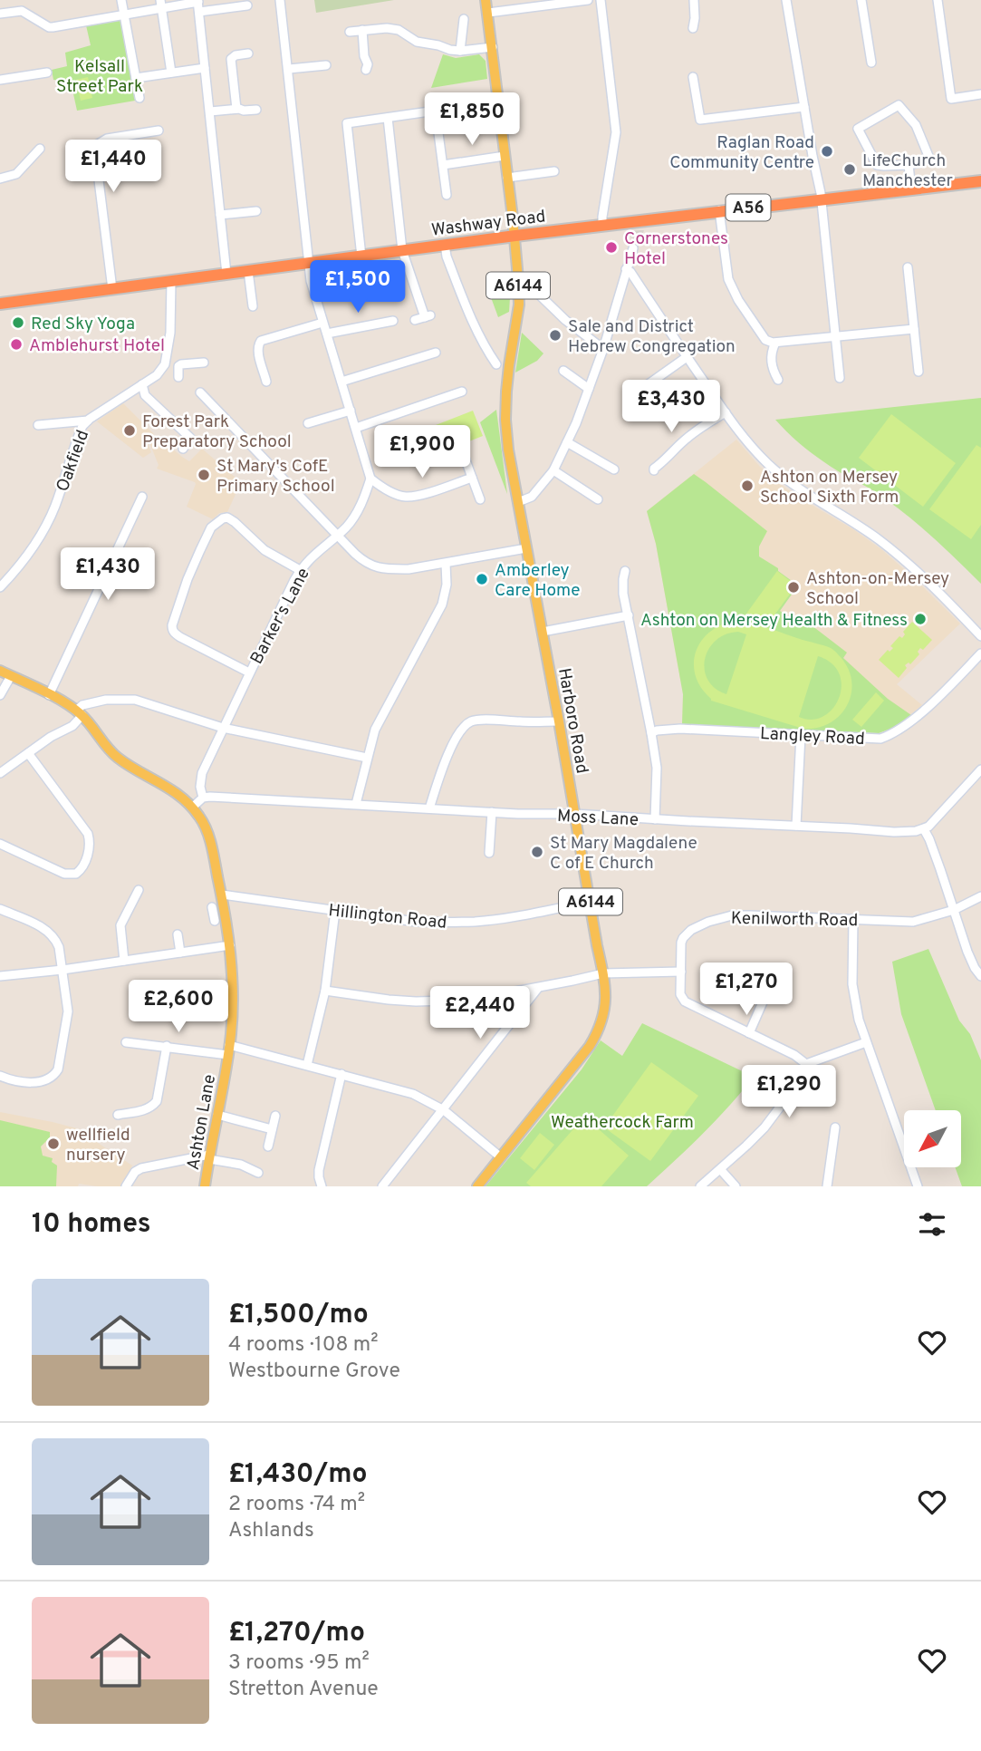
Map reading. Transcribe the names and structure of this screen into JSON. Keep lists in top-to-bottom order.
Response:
{
  "streets": {
    "highway": ["A56", "Washway Road"],
    "main road": ["A6144", "Harboro Road", "Ashton Lane"],
    "street": [
      "Oakfield",
      "Barker's Lane",
      "Langley Road",
      "Moss Lane",
      "Hillington Road",
      "Kenilworth Road"
    ]
  },
  "crossings": [
    ["Washway Road", "A6144"],
    ["A6144", "Harboro Road"],
    ["Barker's Lane", "Moss Lane"],
    ["Harboro Road", "Moss Lane"],
    ["Harboro Road", "Hillington Road"],
    ["Hillington Road", "Ashton Lane"]
  ],
  "parks": ["Kelsall Street Park", "Weathercock Farm"],
  "places": [
    "Raglan Road Community Centre",
    "LifeChurch Manchester",
    "Cornerstones Hotel",
    "Red Sky Yoga",
    "Sale and District Hebrew Congregation",
    "Amblehurst Hotel",
    "Forest Park Preparatory School",
    "St Mary's CofE Primary School",
    "Ashton on Mersey School Sixth Form",
    "Amberley Care Home",
    "Ashton-on-Mersey School",
    "Ashton on Mersey Health & Fitness",
    "St Mary Magdalene C of E Church",
    "wellfield nursery"
  ],
  "north": "bottom left",
  "page": {
    "price": [
      "£1,850",
      "£1,440",
      "£1,500",
      "£3,430",
      "£1,900",
      "£1,430",
      "£1,270",
      "£2,600",
      "£2,440",
      "£1,290"
    ],
    "heading": "10 homes",
    "list": [
      {
        "name": "£1,500/mo",
        "note": "4 rooms · 108 m² · Westbourne Grove"
      },
      {
        "name": "£1,430/mo",
        "note": "2 rooms · 74 m² · Ashlands"
      },
      {
        "name": "£1,270/mo",
        "note": "3 rooms · 95 m² · Stretton Avenue"
      }
    ]
  }
}
